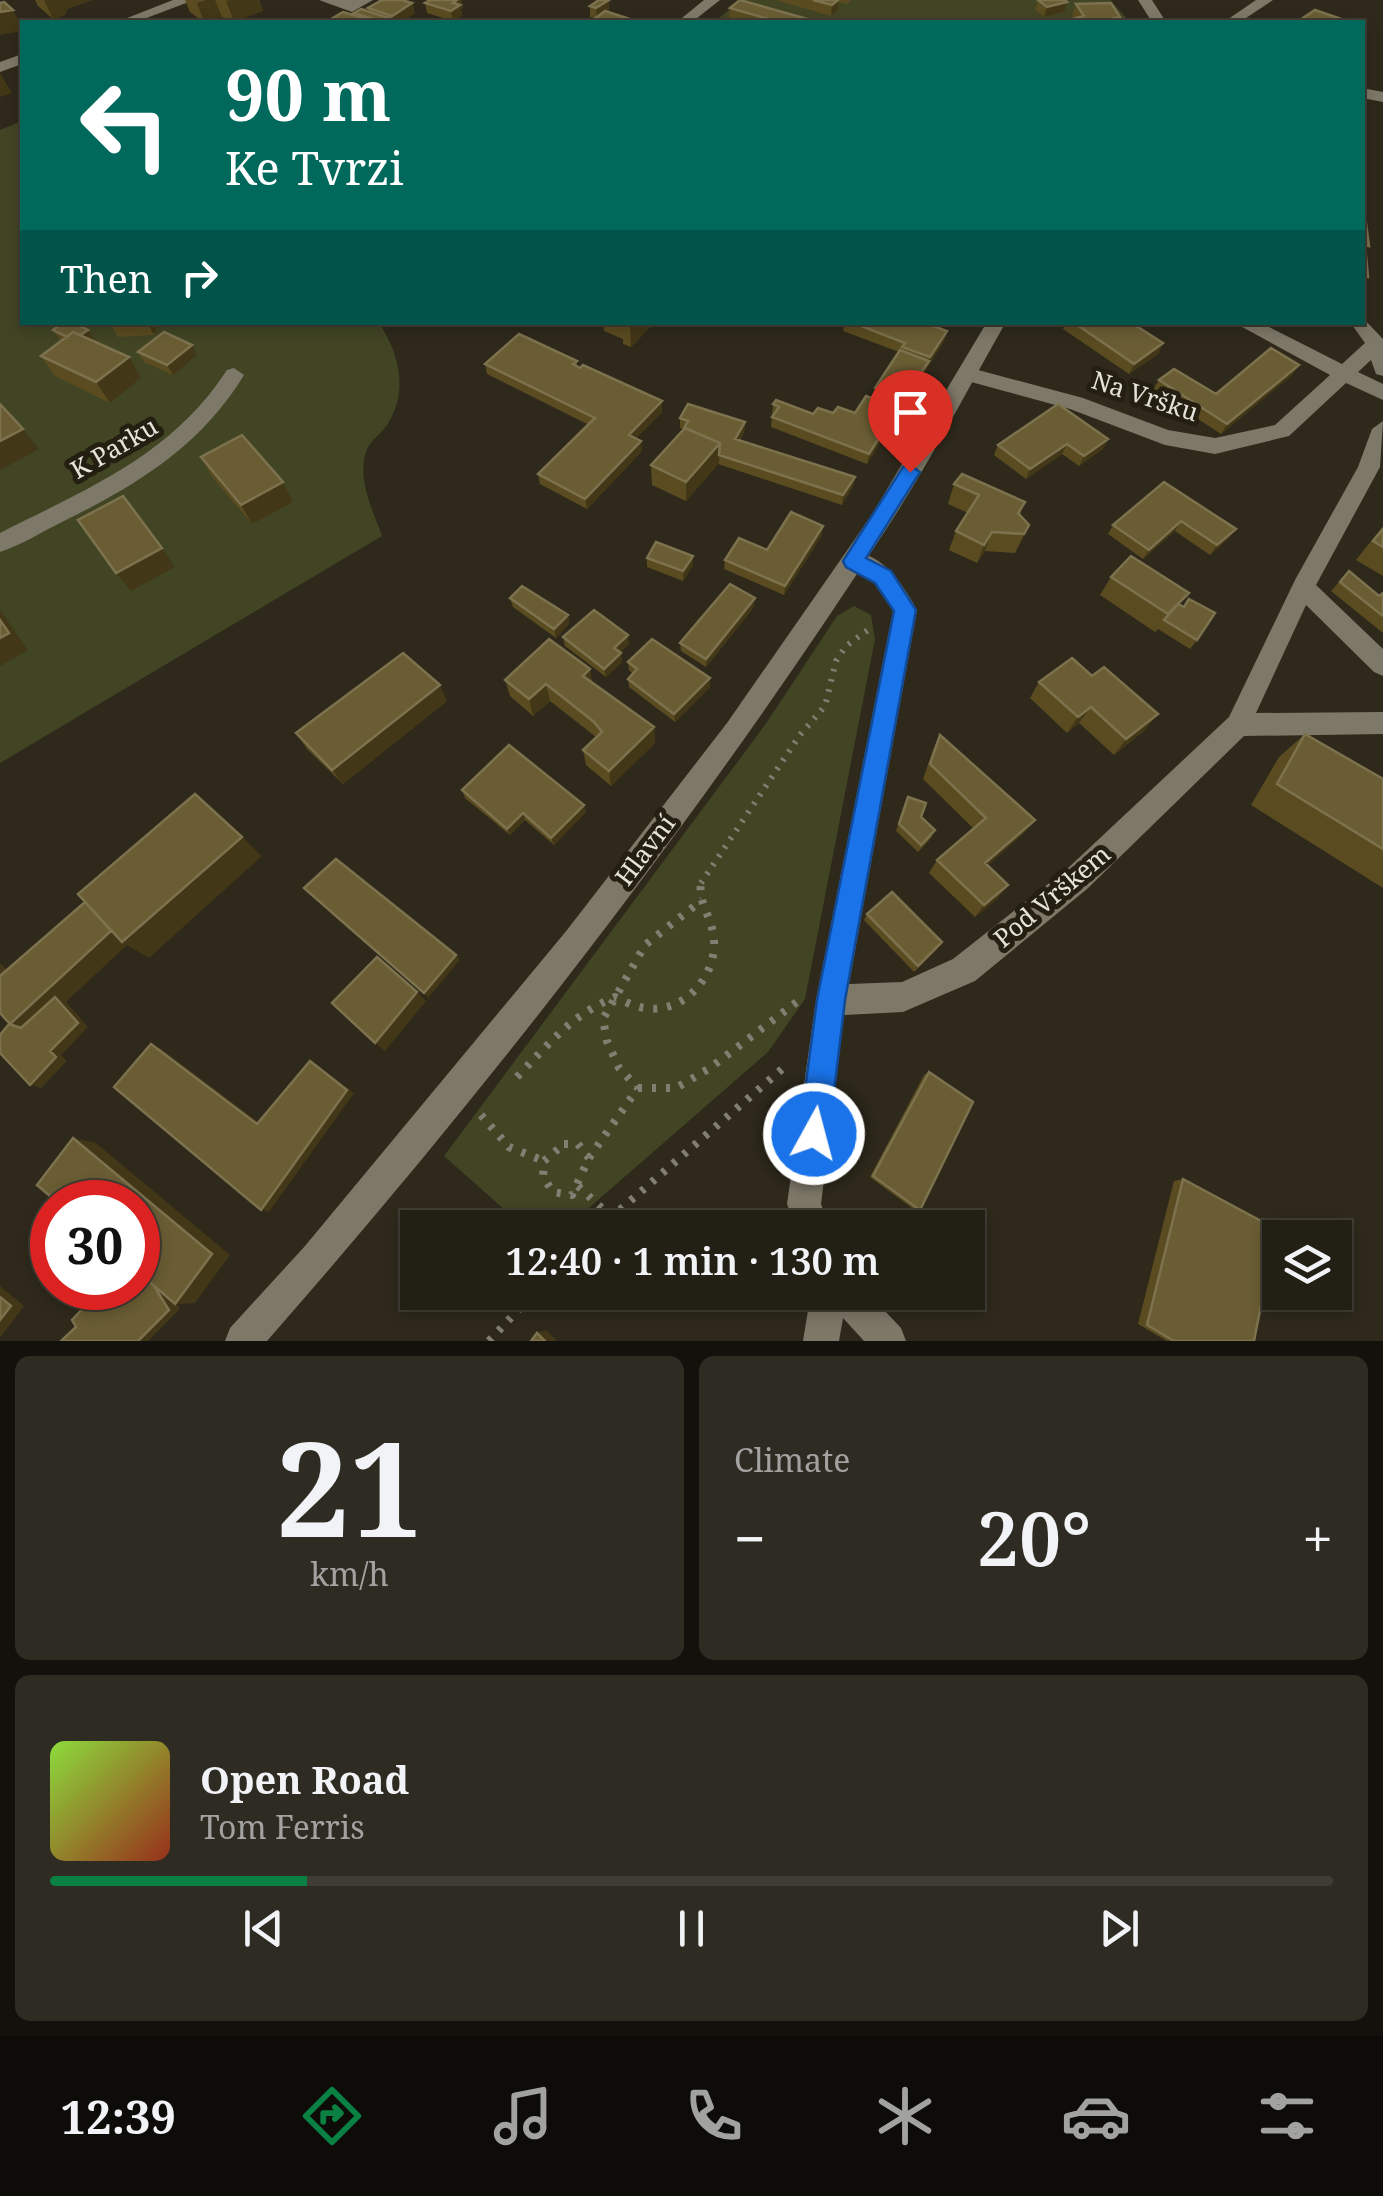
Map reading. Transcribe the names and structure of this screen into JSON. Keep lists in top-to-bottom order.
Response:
{
  "streets": {
    "street": [
      "Na Vršku",
      "K Parku",
      "Hlavní",
      "Pod Vrškem"
    ]
  },
  "crossings": [
    ["Na Vršku", "Hlavní"]
  ],
  "page": {
    "turn": ["90 m", "Ke Tvrzi"],
    "then": "Then",
    "limit": "30",
    "trip": "12:40 · 1 min · 130 m",
    "tile": [
      ["21", "km/h"],
      "Climate"
    ],
    "heat": ["−", "20°", "+"],
    "song": ["Open Road", "Tom Ferris"],
    "tabs": "12:39"
  }
}
